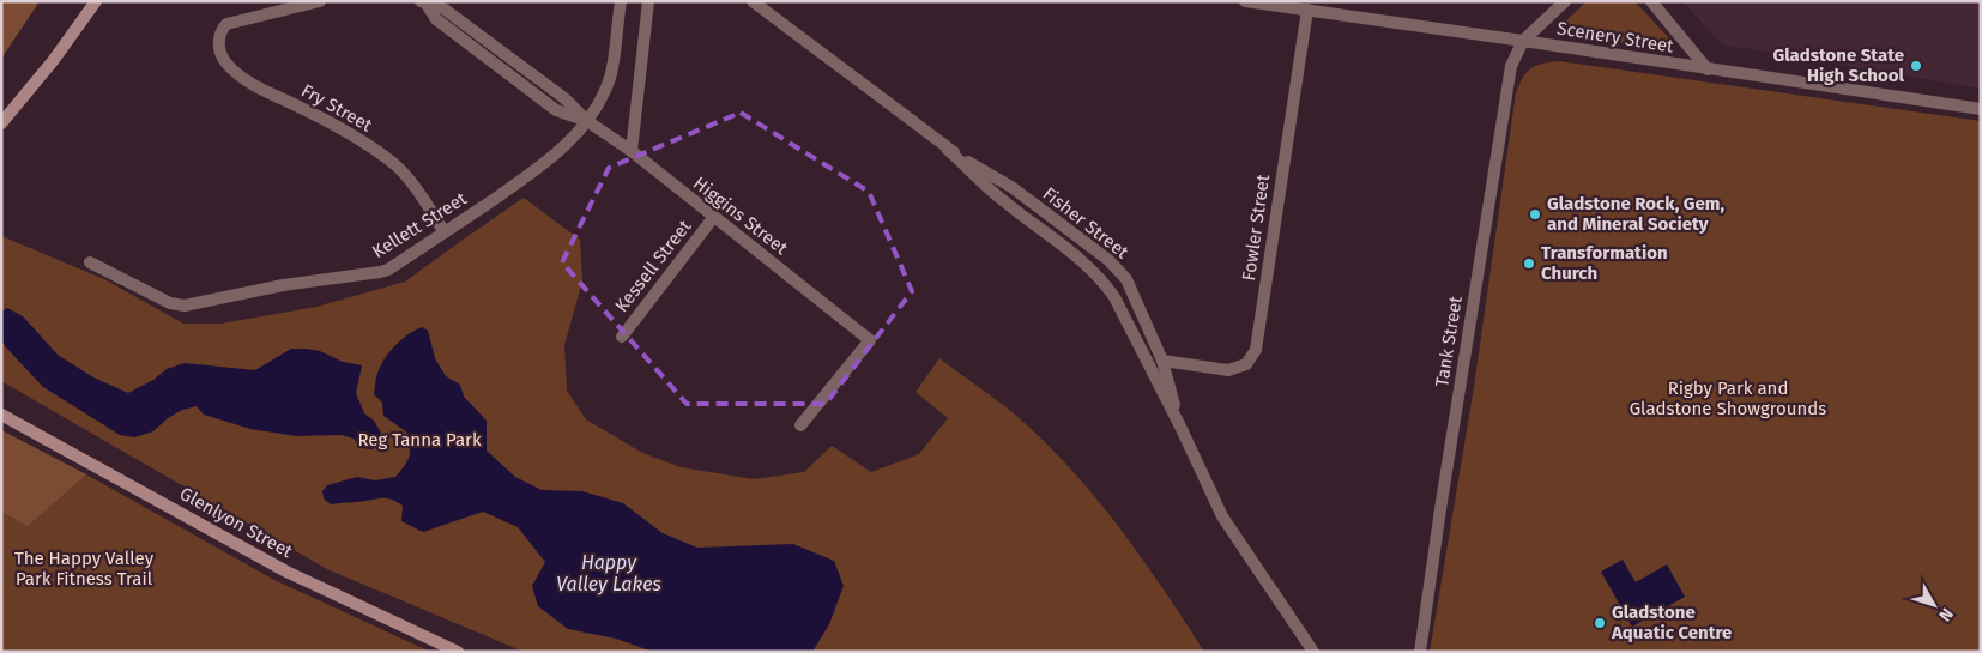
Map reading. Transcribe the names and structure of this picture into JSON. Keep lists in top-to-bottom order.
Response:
{
  "streets": {
    "main road": ["Glenlyon Street"],
    "street": [
      "Scenery Street",
      "Fry Street",
      "Higgins Street",
      "Fisher Street",
      "Kellett Street",
      "Fowler Street",
      "Kessell Street",
      "Tank Street"
    ]
  },
  "crossings": [
    ["Scenery Street", "Fowler Street"],
    ["Scenery Street", "Tank Street"],
    ["Fry Street", "Kellett Street"],
    ["Higgins Street", "Kellett Street"],
    ["Higgins Street", "Kessell Street"],
    ["Fisher Street", "Fowler Street"]
  ],
  "water": ["Happy Valley Lakes"],
  "parks": ["Rigby Park and Gladstone Showgrounds", "Reg Tanna Park", "The Happy Valley Park Fitness Trail"],
  "places": [
    "Gladstone State High School",
    "Gladstone Rock, Gem, and Mineral Society",
    "Transformation Church",
    "Gladstone Aquatic Centre"
  ],
  "north": "bottom right"
}
